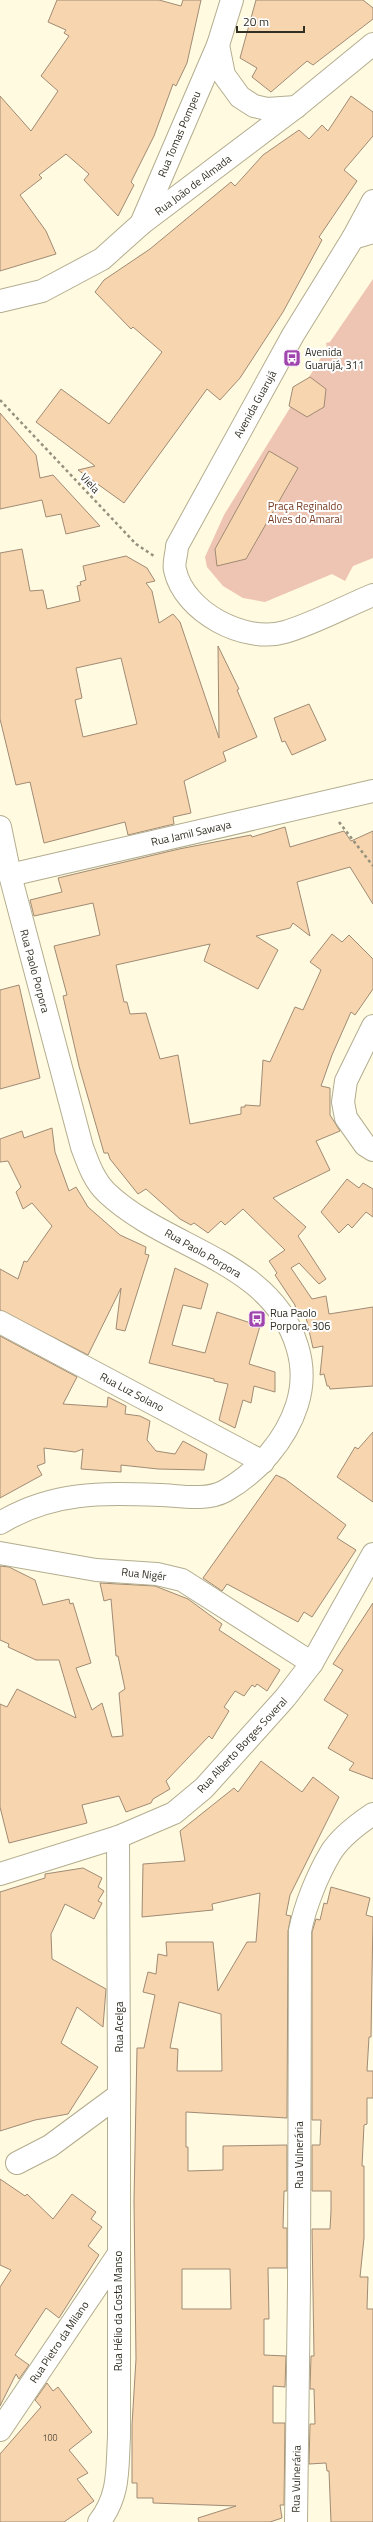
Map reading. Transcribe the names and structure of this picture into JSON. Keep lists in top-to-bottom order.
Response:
{
  "streets": {
    "street": [
      "Rua Tomas Pompeu",
      "Rua João de Almada",
      "Avenida Guarujá",
      "Rua Jamil Sawaya",
      "Rua Paolo Porpora",
      "Rua Luz Solano",
      "Rua Nigér",
      "Rua Alberto Borges Soveral",
      "Rua Acelga",
      "Rua Vulnerária",
      "Rua Hélio da Costa Manso",
      "Rua Pietro da Milano"
    ],
    "path": ["Viela"]
  },
  "crossings": [
    ["Rua Tomas Pompeu", "Rua João de Almada"],
    ["Avenida Guarujá", "Viela"],
    ["Rua Jamil Sawaya", "Rua Paolo Porpora"],
    ["Rua Paolo Porpora", "Rua Luz Solano"],
    ["Rua Nigér", "Rua Alberto Borges Soveral"],
    ["Rua Alberto Borges Soveral", "Rua Acelga"],
    ["Rua Acelga", "Rua Hélio da Costa Manso"],
    ["Rua Hélio da Costa Manso", "Rua Pietro da Milano"]
  ],
  "parks": ["Praça Reginaldo Alves do Amaral"],
  "places": {
    "bus stop": ["Avenida Guarujá, 311", "Rua Paolo Porpora, 306"]
  },
  "house_numbers": ["100"],
  "scale_bar": "20 m"
}
